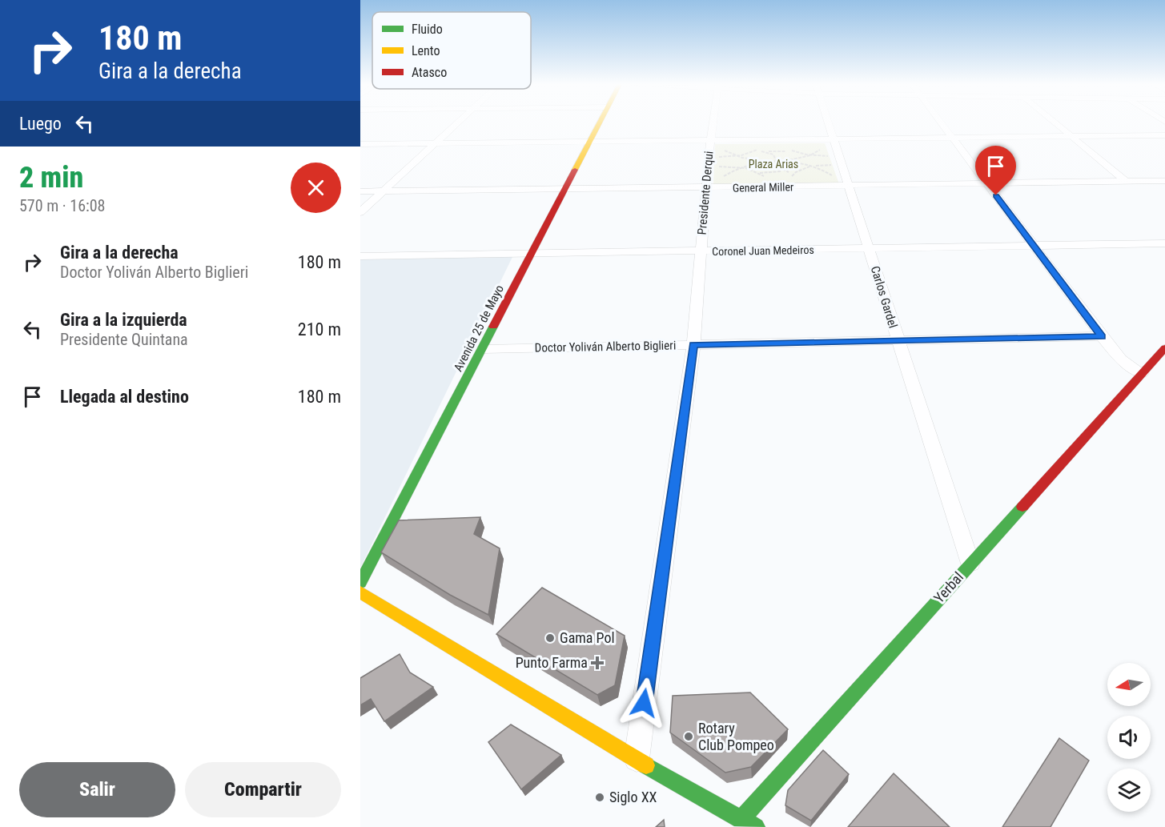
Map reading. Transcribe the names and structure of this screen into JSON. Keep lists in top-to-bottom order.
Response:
{
  "streets": {
    "main road": ["Avenida 25 de Mayo", "Yerbal"],
    "street": [
      "General Miller",
      "Presidente Derqui",
      "Coronel Juan Medeiros",
      "Carlos Gardel",
      "Doctor Yoliván Alberto Biglieri"
    ]
  },
  "crossings": [
    ["General Miller", "Presidente Derqui"],
    ["General Miller", "Carlos Gardel"],
    ["General Miller", "Avenida 25 de Mayo"],
    ["Presidente Derqui", "Coronel Juan Medeiros"],
    ["Presidente Derqui", "Doctor Yoliván Alberto Biglieri"],
    ["Coronel Juan Medeiros", "Carlos Gardel"],
    ["Coronel Juan Medeiros", "Avenida 25 de Mayo"],
    ["Carlos Gardel", "Doctor Yoliván Alberto Biglieri"],
    ["Carlos Gardel", "Yerbal"],
    ["Avenida 25 de Mayo", "Doctor Yoliván Alberto Biglieri"]
  ],
  "parks": ["Plaza Arias"],
  "places": {
    "other": ["Gama Pol", "Rotary Club Pompeo", "Siglo XX"],
    "health": ["Punto Farma"]
  },
  "legend": ["Fluido", "Lento", "Atasco"],
  "north": "left",
  "page": {
    "turn": ["180 m", "Gira a la derecha"],
    "then": "Luego",
    "heading": ["2 min", "570 m · 16:08"],
    "list": [
      {
        "name": "Gira a la derecha",
        "note": "Doctor Yoliván Alberto Biglieri",
        "value": "180 m"
      },
      {
        "name": "Gira a la izquierda",
        "note": "Presidente Quintana",
        "value": "210 m"
      },
      {
        "name": "Llegada al destino",
        "value": "180 m"
      }
    ],
    "buttons": ["Salir", "Compartir"]
  }
}
